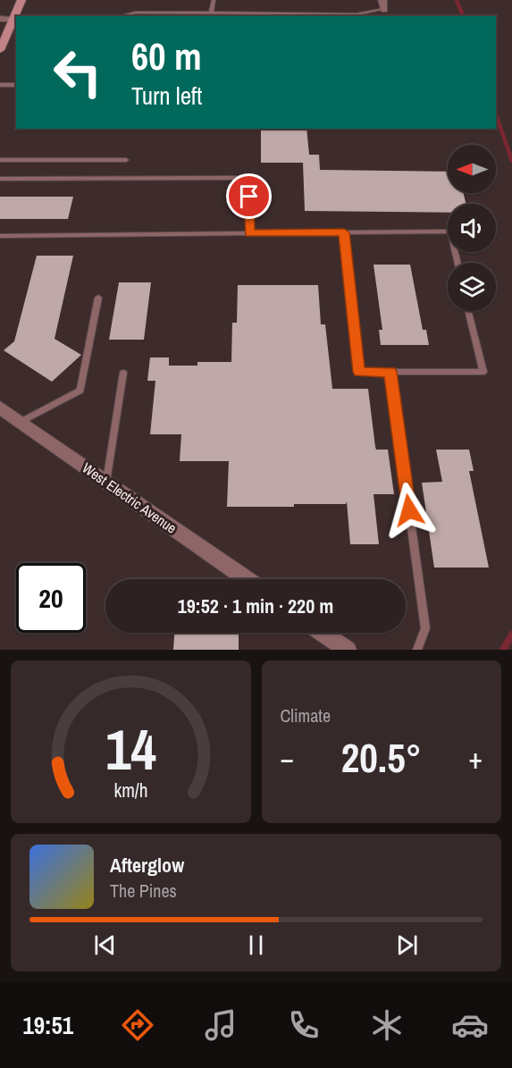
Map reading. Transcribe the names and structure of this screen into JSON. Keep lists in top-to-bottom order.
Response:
{
  "streets": {
    "street": ["West Electric Avenue"]
  },
  "north": "left",
  "page": {
    "turn": ["60 m", "Turn left"],
    "limit": "20",
    "trip": "19:52 · 1 min · 220 m",
    "tile": "Climate",
    "heat": ["−", "20.5°", "+"],
    "song": ["Afterglow", "The Pines"],
    "tabs": "19:51",
    "gauge": ["14", "km/h"]
  }
}
